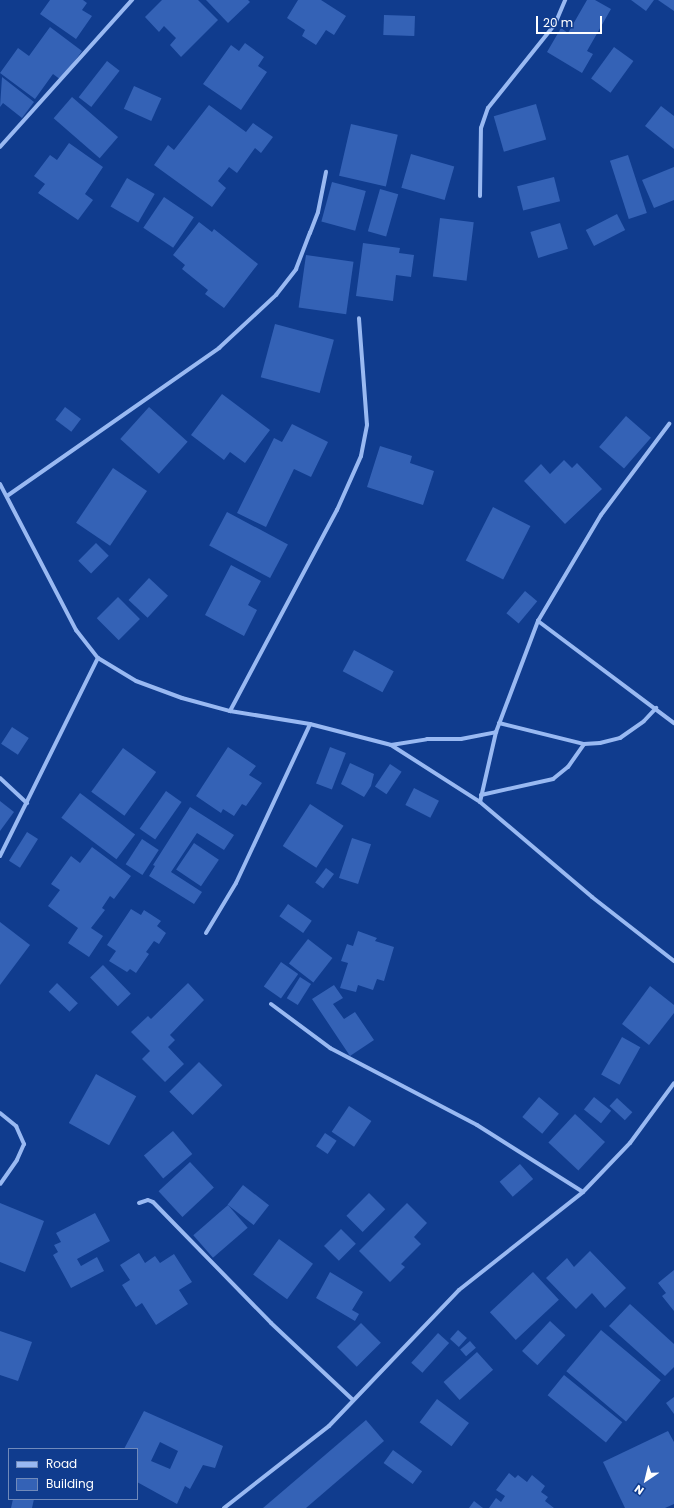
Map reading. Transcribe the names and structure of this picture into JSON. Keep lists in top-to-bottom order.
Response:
{
  "legend": ["Road", "Building"],
  "scale_bar": "20 m",
  "north": "bottom left"
}
